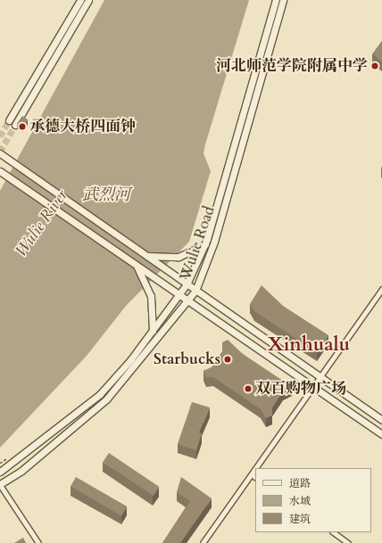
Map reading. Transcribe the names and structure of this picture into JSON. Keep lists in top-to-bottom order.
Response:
{
  "streets": {
    "main road": ["Wulie Road"]
  },
  "districts": ["Xinhualu"],
  "water": ["武烈河", "Wulie River"],
  "places": [
    "河北师范学院附属中学",
    "承德大桥四面钟",
    "Starbucks",
    "双百购物广场"
  ],
  "legend": ["道路", "水域", "建筑"]
}
